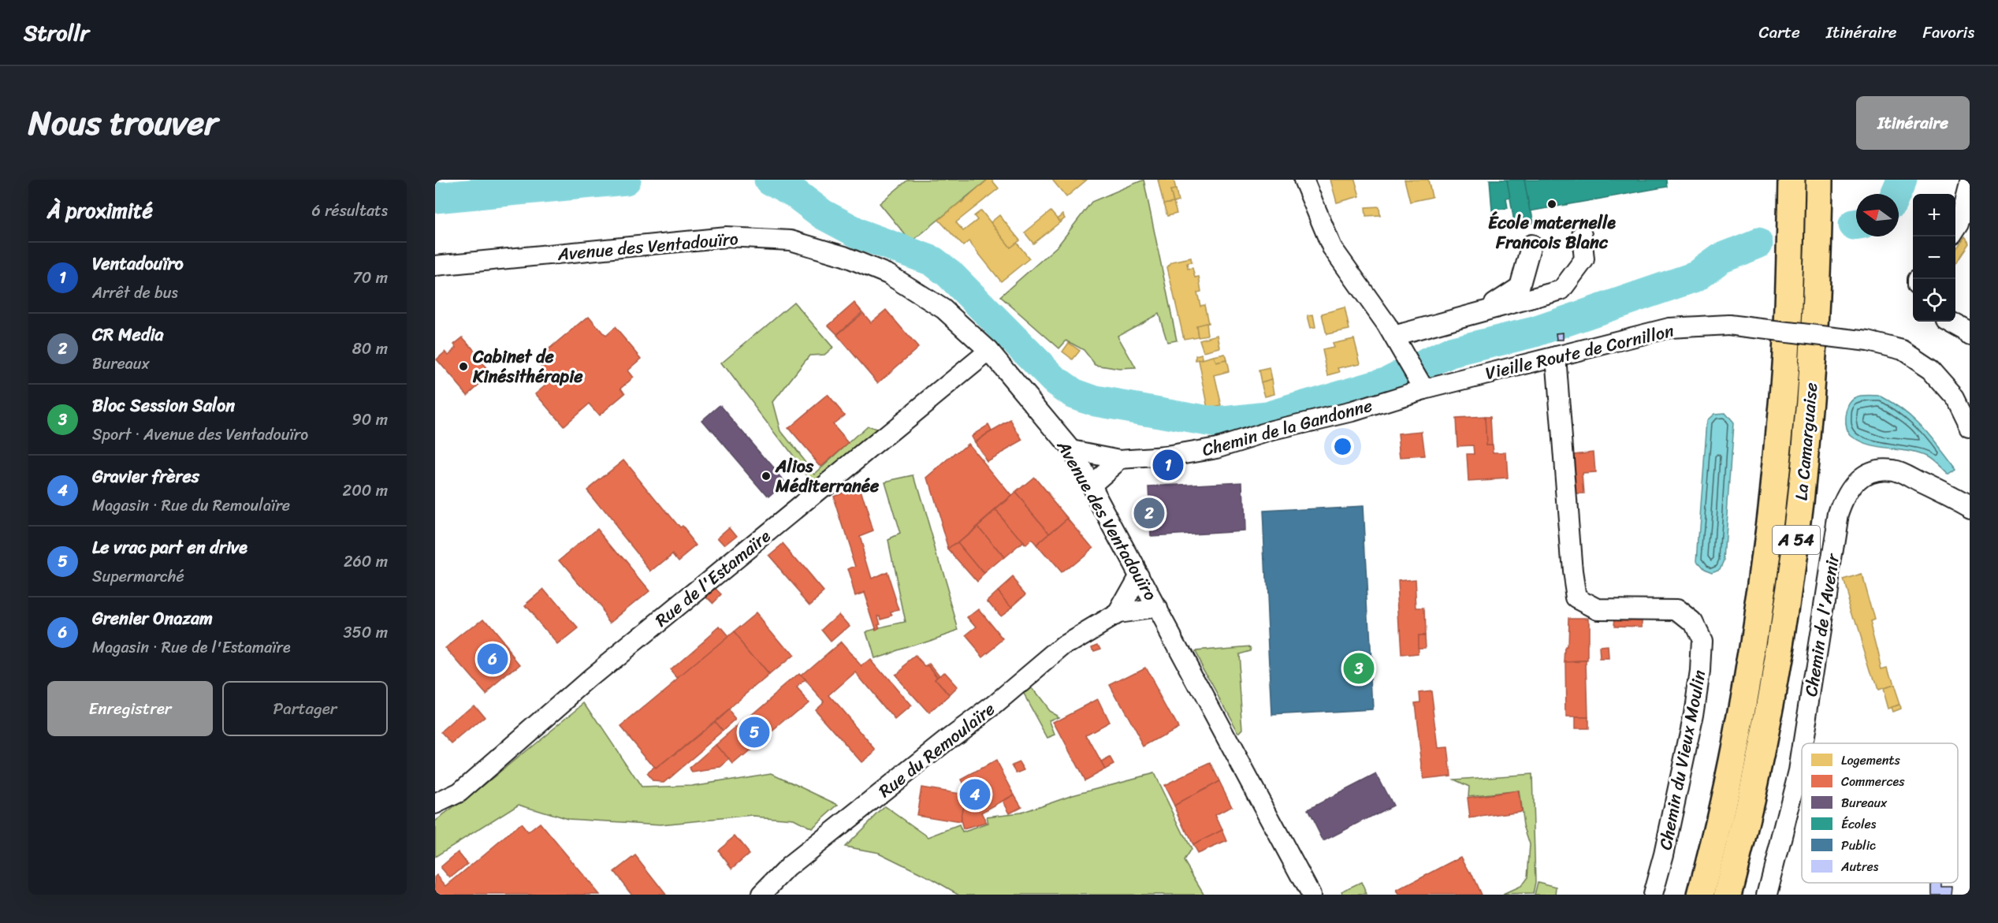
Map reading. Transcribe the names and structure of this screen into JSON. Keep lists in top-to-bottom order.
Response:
{
  "streets": {
    "highway": ["La Camarguaise", "A 54"],
    "street": [
      "Avenue des Ventadouïro",
      "Vieille Route de Cornillon",
      "Chemin de la Gandonne",
      "Rue de l'Estamaïre",
      "Chemin de l'Avenir",
      "Rue du Remoulaïre",
      "Chemin du Vieux Moulin"
    ]
  },
  "crossings": [
    ["Avenue des Ventadouïro", "Chemin de la Gandonne"],
    ["Avenue des Ventadouïro", "Rue de l'Estamaïre"],
    ["Avenue des Ventadouïro", "Rue du Remoulaïre"],
    ["Vieille Route de Cornillon", "Chemin de la Gandonne"],
    ["Vieille Route de Cornillon", "Chemin du Vieux Moulin"]
  ],
  "places": ["École maternelle Francois Blanc", "Cabinet de Kinésithérapie", "Alios Méditerranée"],
  "legend": [
    "Logements",
    "Commerces",
    "Bureaux",
    "Écoles",
    "Public",
    "Autres"
  ],
  "north": "left",
  "page": {
    "header": "Strollr",
    "nav": ["Carte", "Itinéraire", "Favoris"],
    "title": "Nous trouver",
    "buttons": [
      "Itinéraire",
      ["Enregistrer", "Partager"]
    ],
    "heading": ["À proximité", "6 résultats"],
    "map_buttons": ["+", "−"],
    "list": [
      {
        "mark": "1",
        "name": "Ventadouïro",
        "note": "Arrêt de bus",
        "value": "70 m"
      },
      {
        "mark": "2",
        "name": "CR Media",
        "note": "Bureaux",
        "value": "80 m"
      },
      {
        "mark": "3",
        "name": "Bloc Session Salon",
        "note": "Sport · Avenue des Ventadouïro",
        "value": "90 m"
      },
      {
        "mark": "4",
        "name": "Gravier frères",
        "note": "Magasin · Rue du Remoulaïre",
        "value": "200 m"
      },
      {
        "mark": "5",
        "name": "Le vrac part en drive",
        "note": "Supermarché",
        "value": "260 m"
      },
      {
        "mark": "6",
        "name": "Grenier Onazam",
        "note": "Magasin · Rue de l'Estamaïre",
        "value": "350 m"
      }
    ],
    "pins": [
      "1",
      "2",
      "6",
      "3",
      "5",
      "4"
    ]
  }
}
